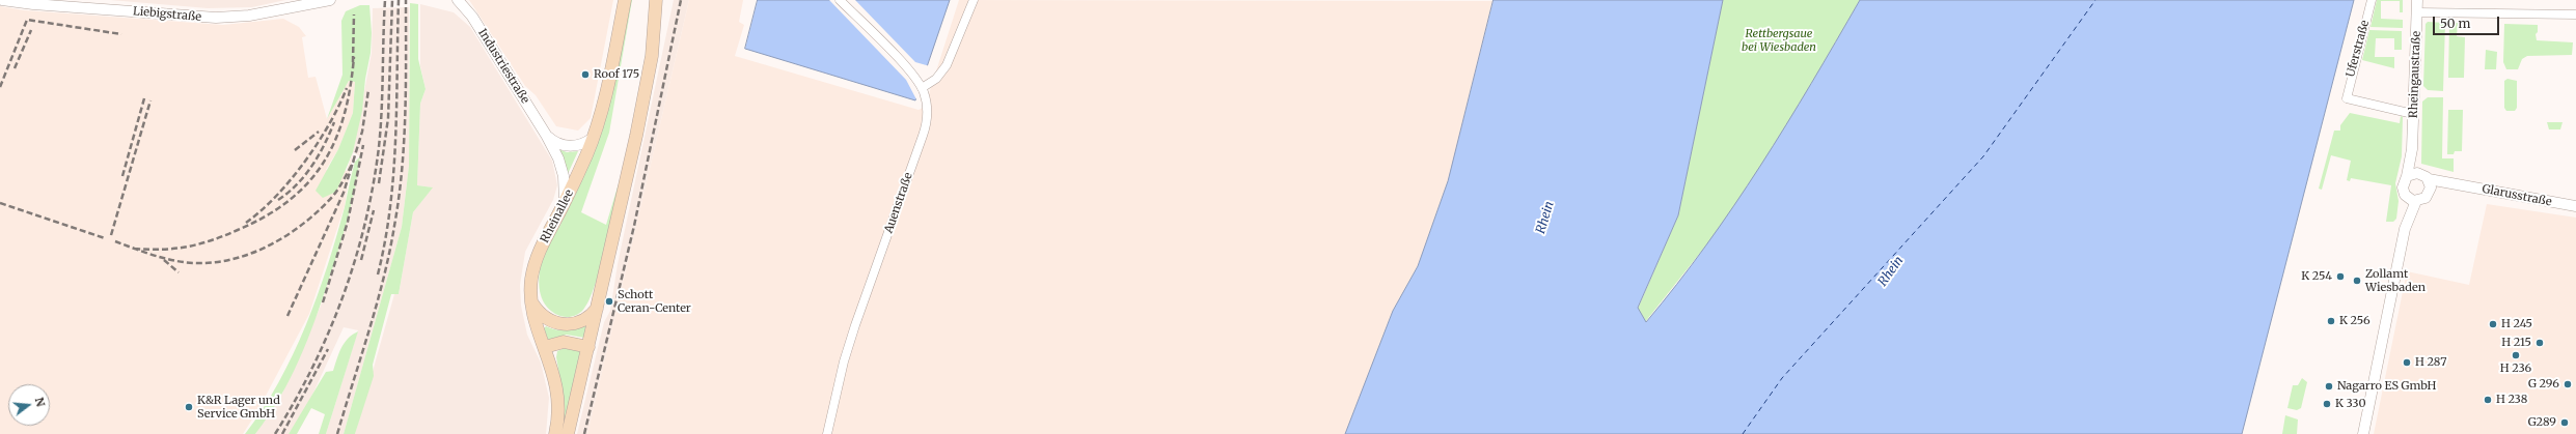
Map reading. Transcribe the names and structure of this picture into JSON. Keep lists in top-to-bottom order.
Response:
{
  "streets": {
    "main road": ["Rheinallee"],
    "street": [
      "Liebigstraße",
      "Uferstraße",
      "Industriestraße",
      "Rheingaustraße",
      "Glarusstraße",
      "Auenstraße"
    ]
  },
  "crossings": [
    ["Uferstraße", "Rheingaustraße"],
    ["Industriestraße", "Rheinallee"],
    ["Rheingaustraße", "Glarusstraße"]
  ],
  "water": ["Rhein"],
  "parks": ["Rettbergsaue bei Wiesbaden"],
  "places": [
    "Roof 175",
    "K 254",
    "Zollamt Wiesbaden",
    "Schott Ceran-Center",
    "K 256",
    "H 245",
    "H 215",
    "H 236",
    "H 287",
    "G 296",
    "Nagarro ES GmbH",
    "H 238",
    "K 330",
    "K&R Lager und Service GmbH",
    "G289"
  ],
  "scale_bar": "50 m",
  "north": "right"
}
